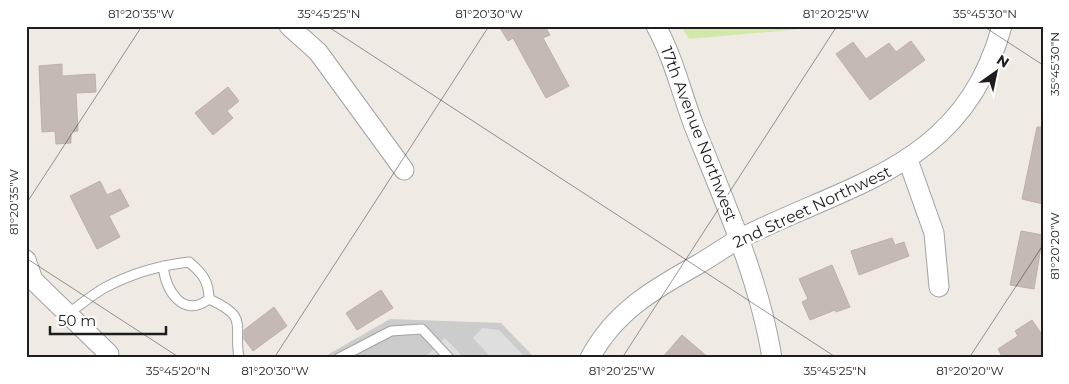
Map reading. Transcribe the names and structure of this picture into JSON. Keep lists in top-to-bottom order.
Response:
{
  "streets": {
    "street": ["17th Avenue Northwest", "2nd Street Northwest"]
  },
  "crossings": [
    ["17th Avenue Northwest", "2nd Street Northwest"]
  ],
  "scale_bar": "50 m",
  "north": "top right",
  "coordinates": [
    "81°20'35\"W",
    "35°45'25\"N",
    "81°20'30\"W",
    "81°20'25\"W",
    "35°45'30\"N",
    "81°20'20\"W",
    "35°45'20\"N"
  ]
}
